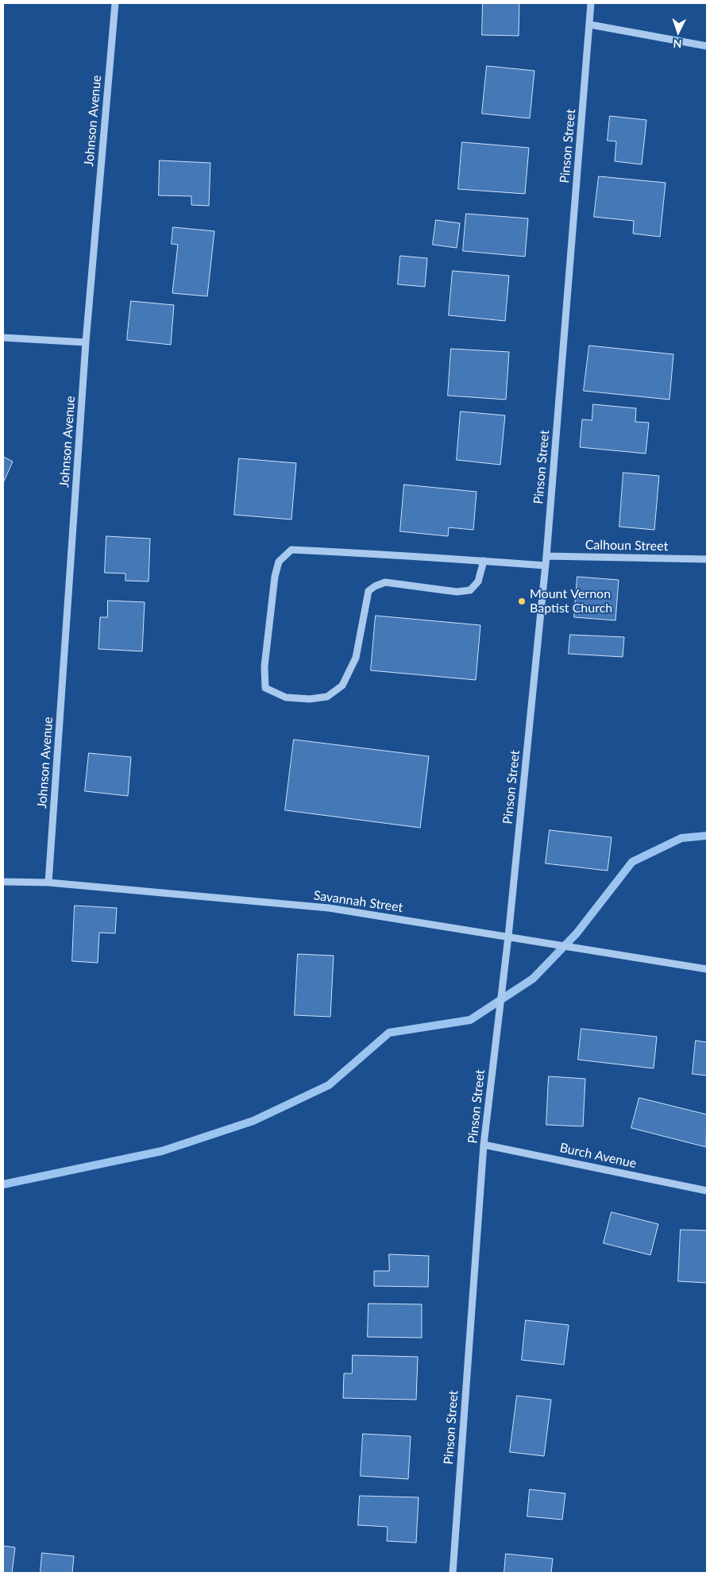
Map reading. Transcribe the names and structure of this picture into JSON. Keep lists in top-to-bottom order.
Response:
{
  "streets": {
    "street": [
      "Johnson Avenue",
      "Pinson Street",
      "Calhoun Street",
      "Savannah Street",
      "Burch Avenue"
    ]
  },
  "crossings": [
    ["Johnson Avenue", "Savannah Street"],
    ["Pinson Street", "Calhoun Street"],
    ["Pinson Street", "Savannah Street"],
    ["Pinson Street", "Burch Avenue"]
  ],
  "places": ["Mount Vernon Baptist Church"],
  "north": "bottom"
}
